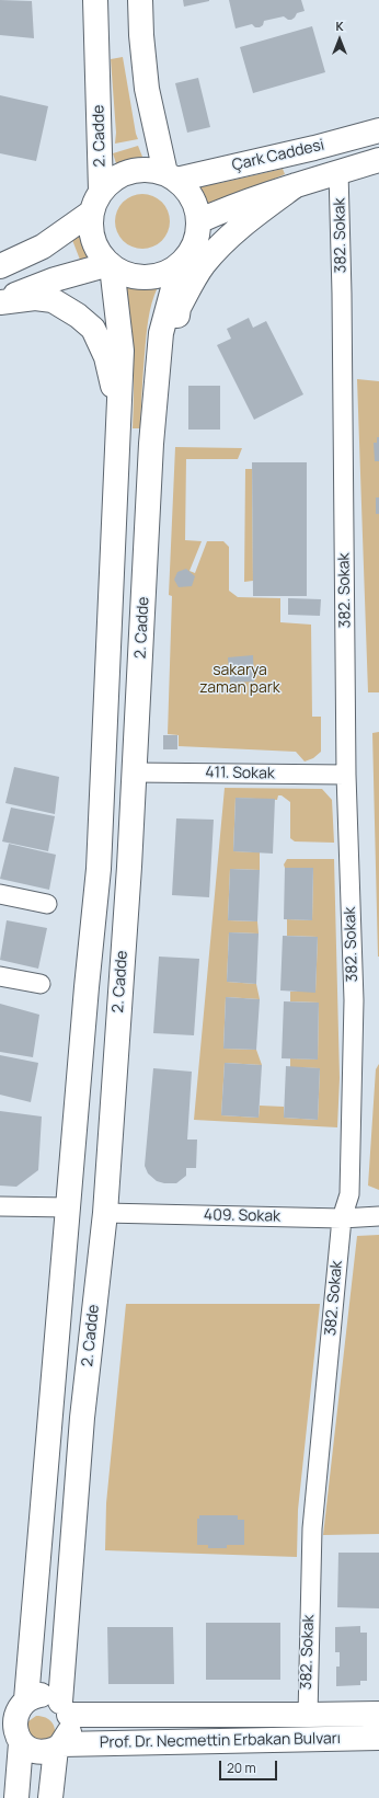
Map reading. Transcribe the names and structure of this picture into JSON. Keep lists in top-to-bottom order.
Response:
{
  "streets": {
    "main road": ["2. Cadde", "Çark Caddesi", "Prof. Dr. Necmettin Erbakan Bulvarı"],
    "street": ["382. Sokak", "411. Sokak", "409. Sokak"]
  },
  "crossings": [
    ["2. Cadde", "Çark Caddesi"],
    ["2. Cadde", "411. Sokak"],
    ["2. Cadde", "409. Sokak"],
    ["2. Cadde", "Prof. Dr. Necmettin Erbakan Bulvarı"],
    ["Çark Caddesi", "382. Sokak"],
    ["382. Sokak", "411. Sokak"],
    ["382. Sokak", "409. Sokak"],
    ["382. Sokak", "Prof. Dr. Necmettin Erbakan Bulvarı"]
  ],
  "parks": ["sakarya zaman park"],
  "scale_bar": "20 m",
  "north": "top"
}
